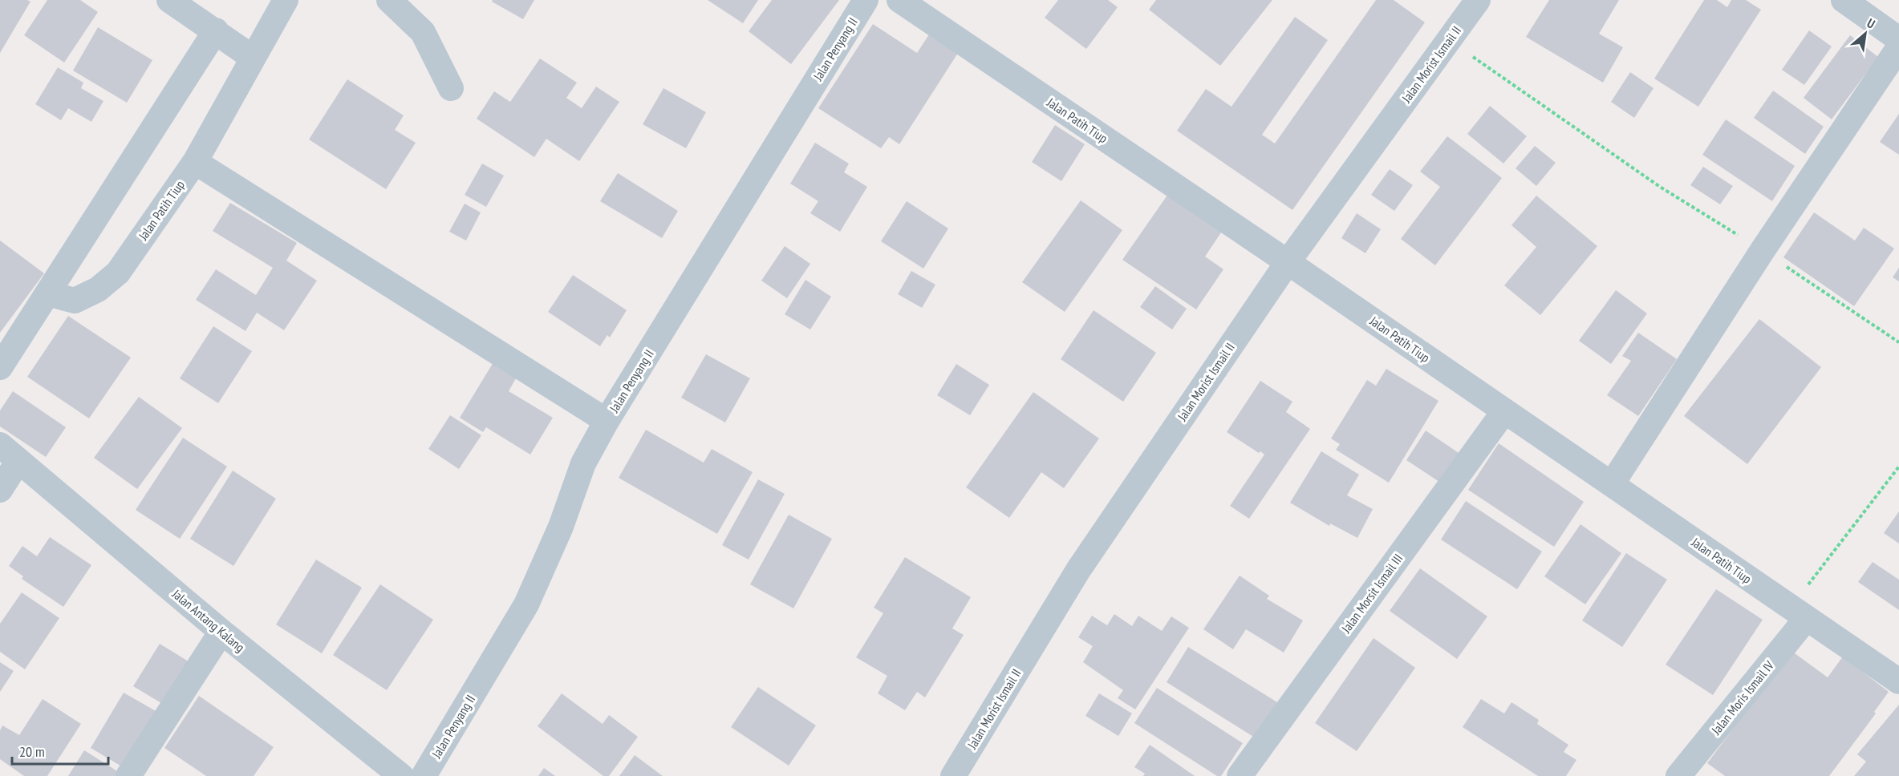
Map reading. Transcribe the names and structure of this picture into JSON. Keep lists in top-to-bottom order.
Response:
{
  "streets": {
    "street": [
      "Jalan Penyang II",
      "Jalan Morist Ismail II",
      "Jalan Patih Tiup",
      "Jalan Morsit Ismail III",
      "Jalan Antang Kalang",
      "Jalan Moris Ismail IV"
    ]
  },
  "crossings": [
    ["Jalan Morist Ismail II", "Jalan Patih Tiup"],
    ["Jalan Patih Tiup", "Jalan Morsit Ismail III"],
    ["Jalan Patih Tiup", "Jalan Moris Ismail IV"]
  ],
  "scale_bar": "20 m",
  "north": "top right"
}
